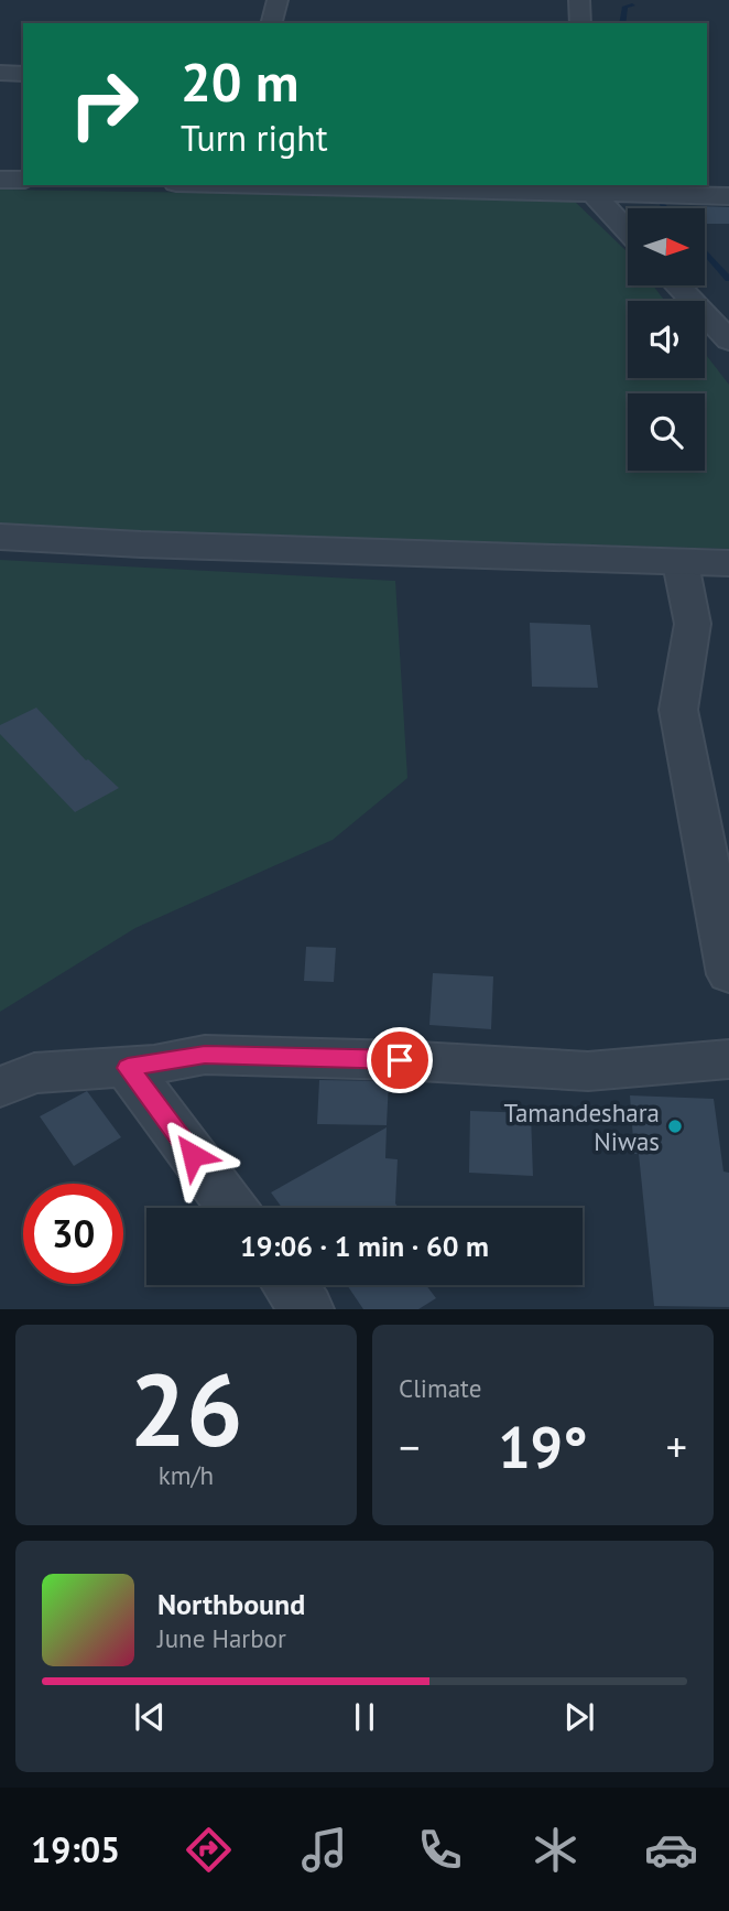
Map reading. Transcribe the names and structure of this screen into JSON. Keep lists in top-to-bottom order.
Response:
{
  "places": ["Tamandeshara Niwas"],
  "north": "right",
  "page": {
    "turn": ["20 m", "Turn right"],
    "limit": "30",
    "trip": "19:06 · 1 min · 60 m",
    "tile": [
      ["26", "km/h"],
      "Climate"
    ],
    "heat": ["−", "19°", "+"],
    "song": ["Northbound", "June Harbor"],
    "tabs": "19:05"
  }
}
